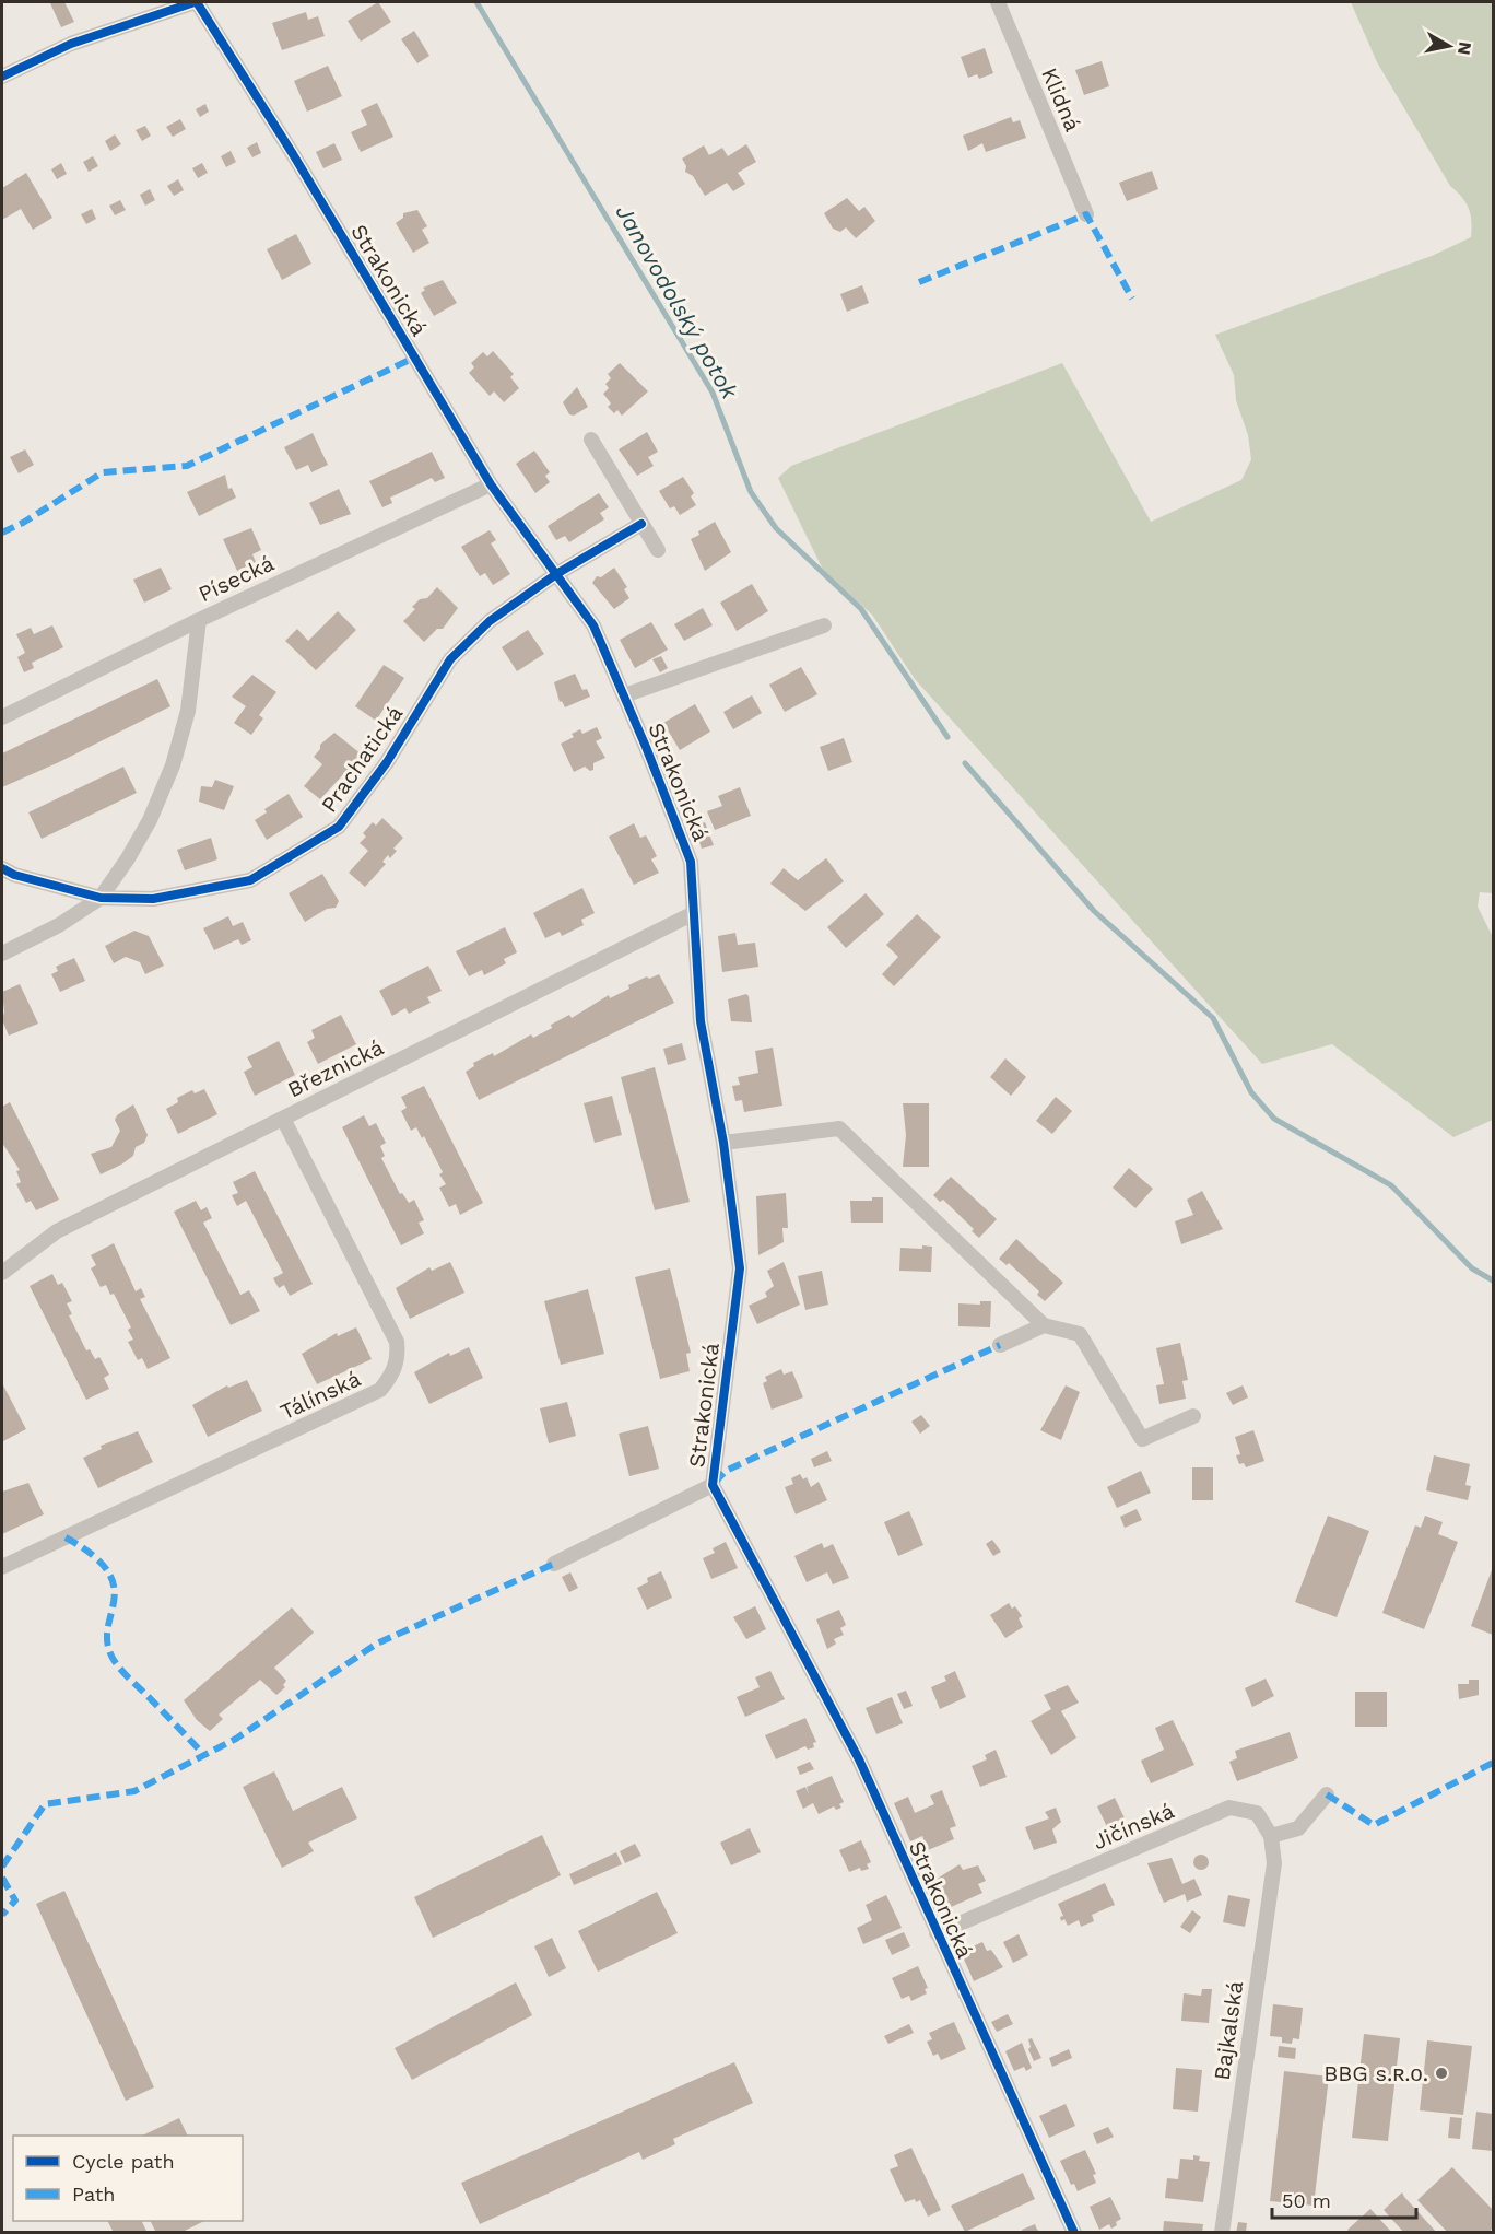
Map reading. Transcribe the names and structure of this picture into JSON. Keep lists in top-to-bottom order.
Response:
{
  "streets": {
    "street": [
      "Klidná",
      "Strakonická",
      "Písecká",
      "Prachatická",
      "Březnická",
      "Tálínská",
      "Jičínská",
      "Bajkalská"
    ]
  },
  "crossings": [
    ["Strakonická", "Písecká"],
    ["Strakonická", "Prachatická"],
    ["Strakonická", "Březnická"],
    ["Strakonická", "Jičínská"],
    ["Březnická", "Tálínská"],
    ["Jičínská", "Bajkalská"]
  ],
  "water": ["Janovodolský potok"],
  "places": ["BBG s.ʀ.ᴏ."],
  "legend": ["Cycle path", "Path"],
  "scale_bar": "50 m",
  "north": "right"
}
